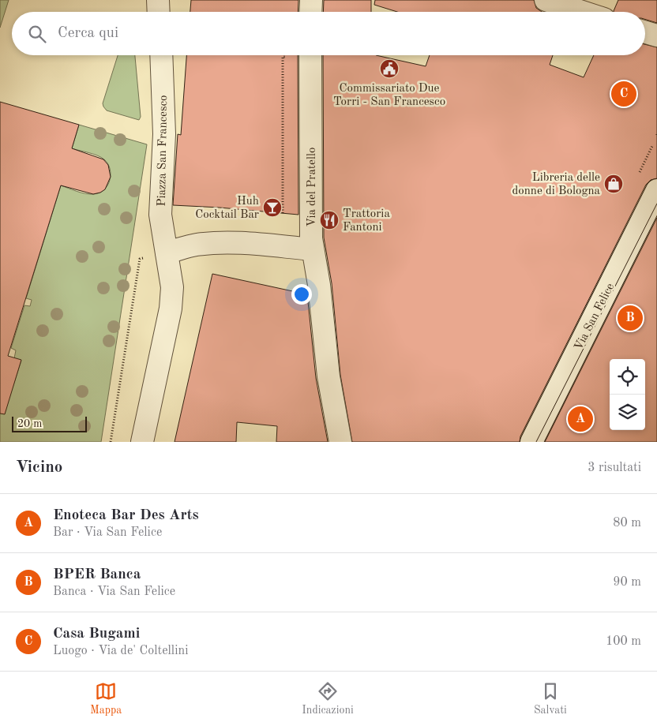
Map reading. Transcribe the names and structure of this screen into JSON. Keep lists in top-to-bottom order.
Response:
{
  "streets": {
    "street": ["Piazza San Francesco", "Via del Pratello", "Via San Felice"]
  },
  "places": {
    "public building": ["Commissariato Due Torri - San Francesco"],
    "shop": ["Libreria delle donne di Bologna"],
    "bar": ["Huh Cocktail Bar"],
    "restaurant": ["Trattoria Fantoni"]
  },
  "scale_bar": "20 m",
  "page": {
    "search": "Cerca qui",
    "pins": ["C", "B", "A"],
    "scale": "20 m",
    "heading": ["Vicino", "3 risultati"],
    "list": [
      {
        "mark": "A",
        "name": "Enoteca Bar Des Arts",
        "note": "Bar · Via San Felice",
        "value": "80 m"
      },
      {
        "mark": "B",
        "name": "BPER Banca",
        "note": "Banca · Via San Felice",
        "value": "90 m"
      },
      {
        "mark": "C",
        "name": "Casa Bugami",
        "note": "Luogo · Via de' Coltellini",
        "value": "100 m"
      }
    ],
    "nav": ["Mappa", "Indicazioni", "Salvati"]
  }
}
